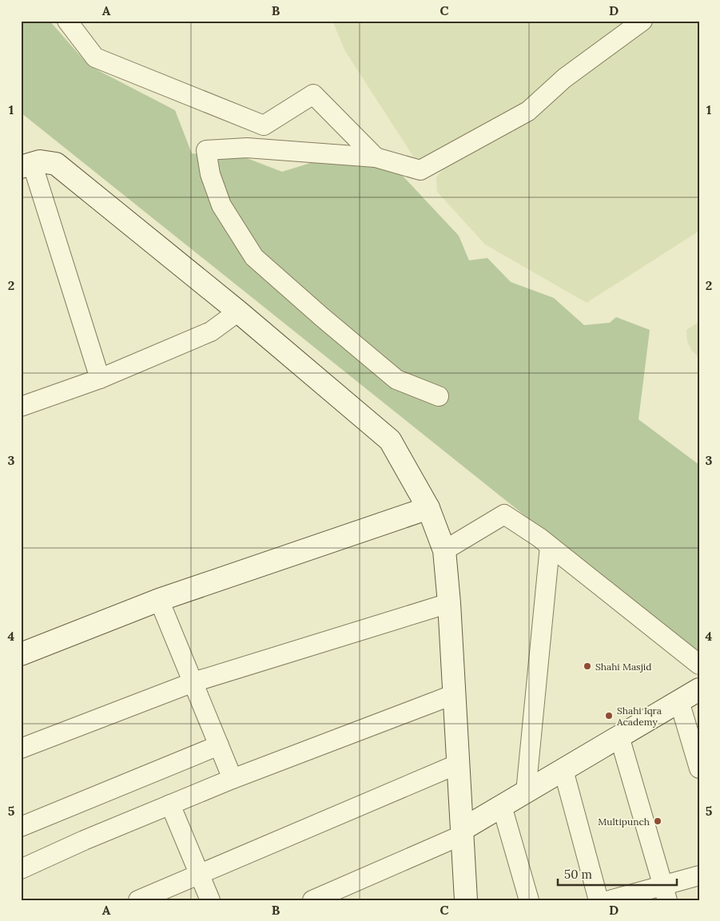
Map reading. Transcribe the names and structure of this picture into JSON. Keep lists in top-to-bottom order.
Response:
{
  "places": ["Shahi Masjid", "Shahi Iqra Academy", "Multipunch"],
  "scale_bar": "50 m",
  "grid": {
    "columns": [
      "A",
      "B",
      "C",
      "D"
    ],
    "rows": [
      "1",
      "2",
      "3",
      "4",
      "5"
    ]
  }
}
